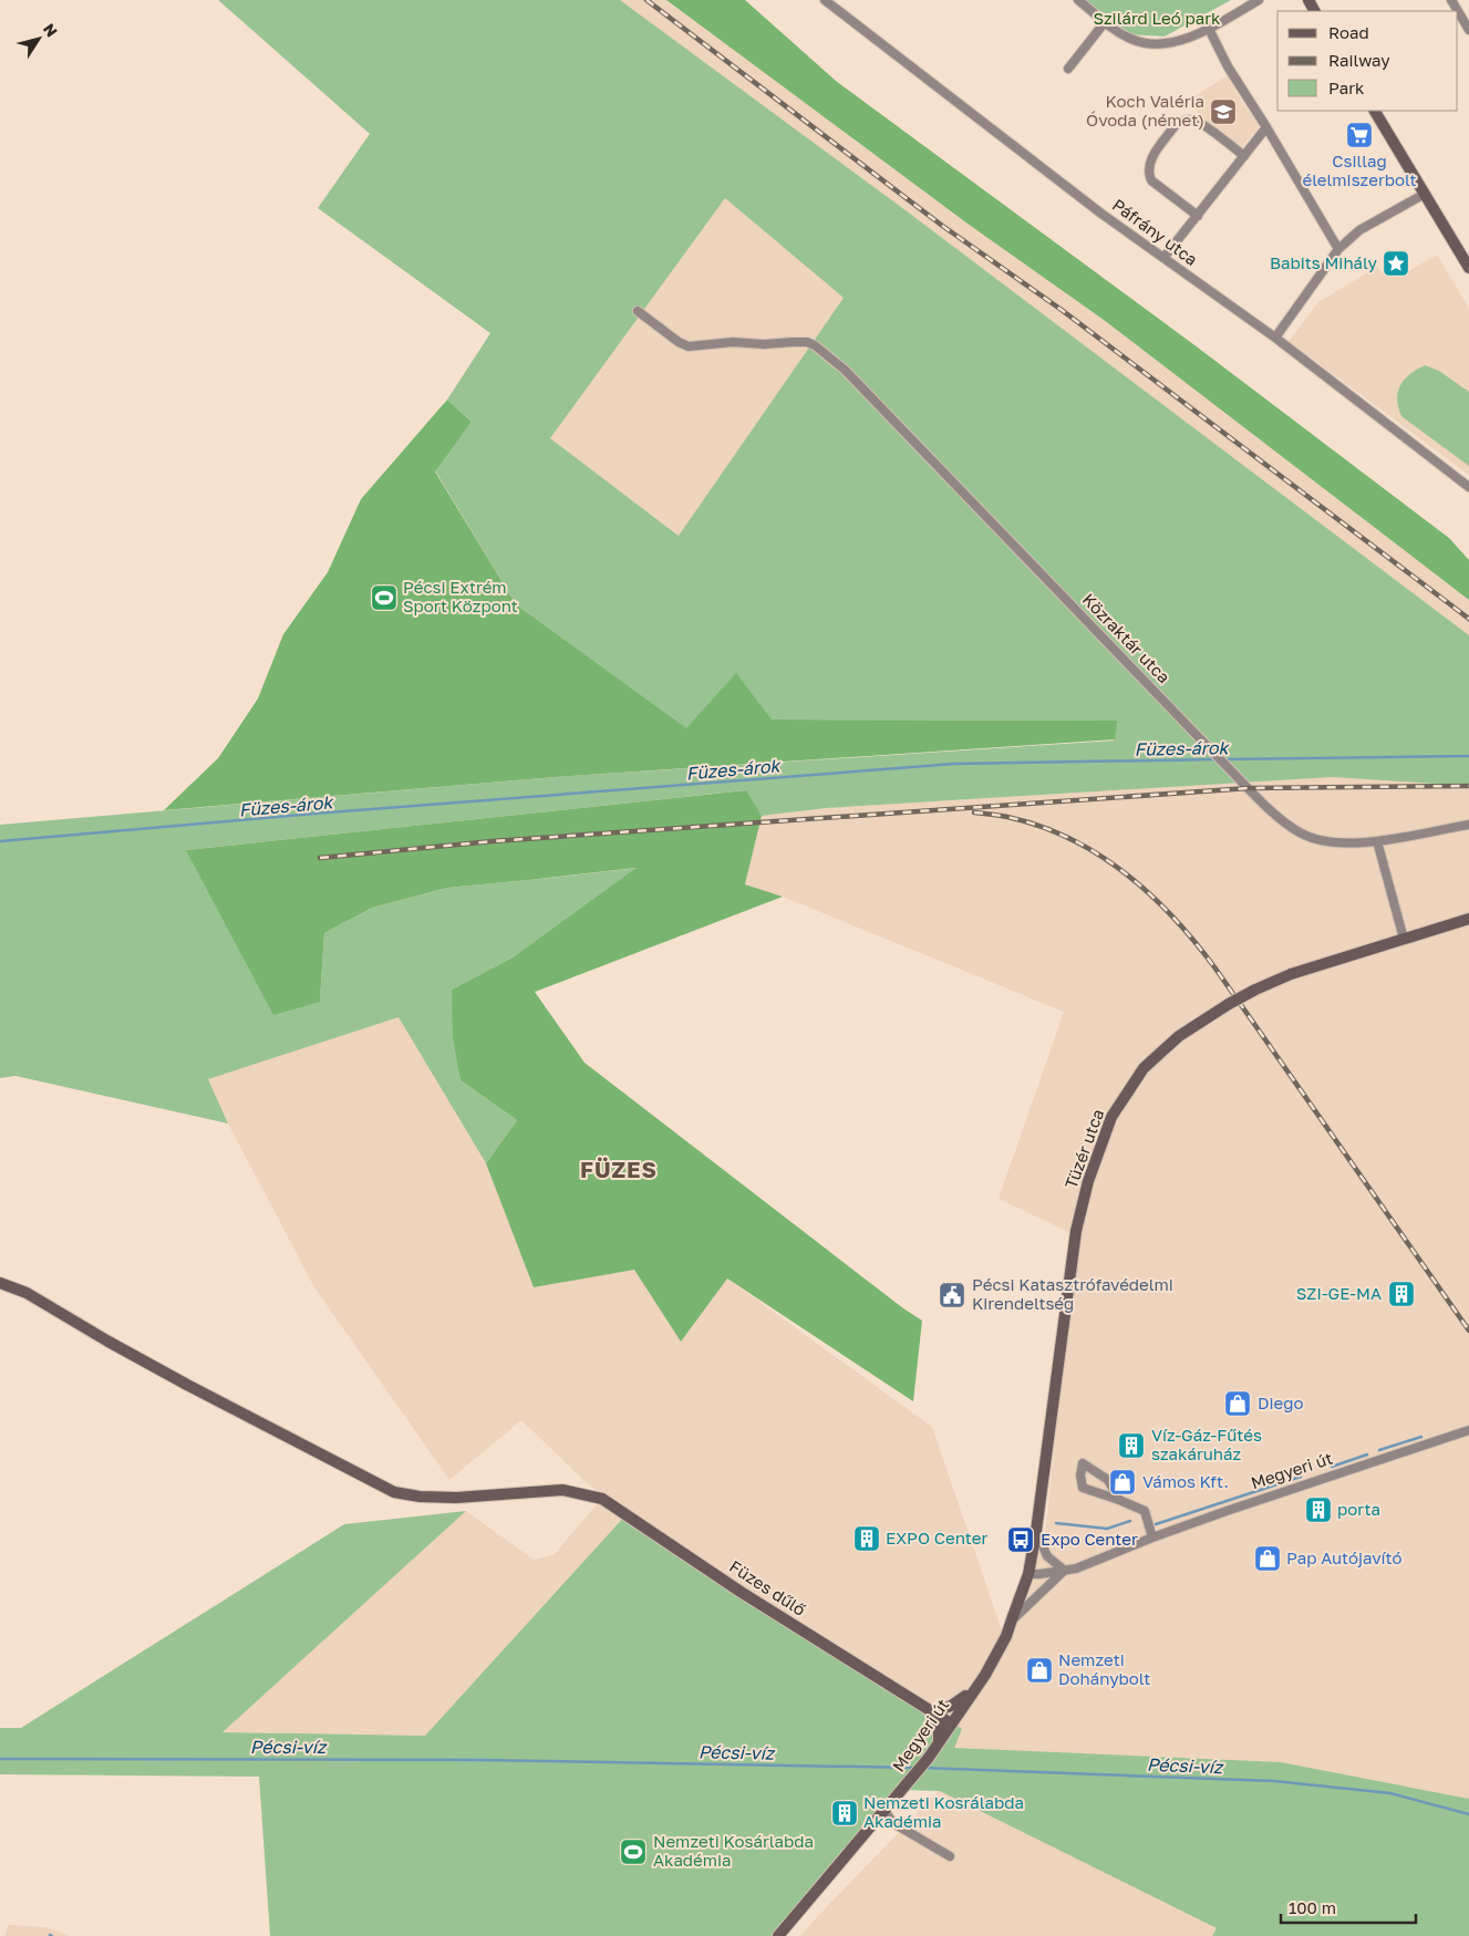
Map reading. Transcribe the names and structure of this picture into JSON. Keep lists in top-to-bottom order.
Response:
{
  "streets": {
    "street": [
      "Páfrány utca",
      "Közraktár utca",
      "Tüzér utca",
      "Megyeri út",
      "Füzes dűlő"
    ]
  },
  "crossings": [
    ["Tüzér utca", "Megyeri út"],
    ["Megyeri út", "Füzes dűlő"]
  ],
  "districts": ["FÜZES"],
  "water": ["Füzes-árok", "Pécsi-víz"],
  "parks": ["Szilárd Leó park"],
  "places": {
    "school or university": ["Koch Valéria Óvoda (német)"],
    "supermarket": ["Csillag élelmiszerbolt"],
    "place": ["Babits Mihály"],
    "sports": ["Pécsi Extrém Sport Központ", "Nemzeti Kosárlabda Akadémia"],
    "building": [
      "SZI-GE-MA",
      "Víz-Gáz-Fűtés szakáruház",
      "porta",
      "EXPO Center",
      "Nemzeti Kosrálabda Akadémia"
    ],
    "public building": ["Pécsi Katasztrófavédelmi Kirendeltség"],
    "shop": [
      "Diego",
      "Vámos Kft.",
      "Pap Autójavító",
      "Nemzeti Dohánybolt"
    ],
    "bus stop": ["Expo Center"]
  },
  "legend": ["Road", "Railway", "Park"],
  "scale_bar": "100 m",
  "north": "top right"
}
